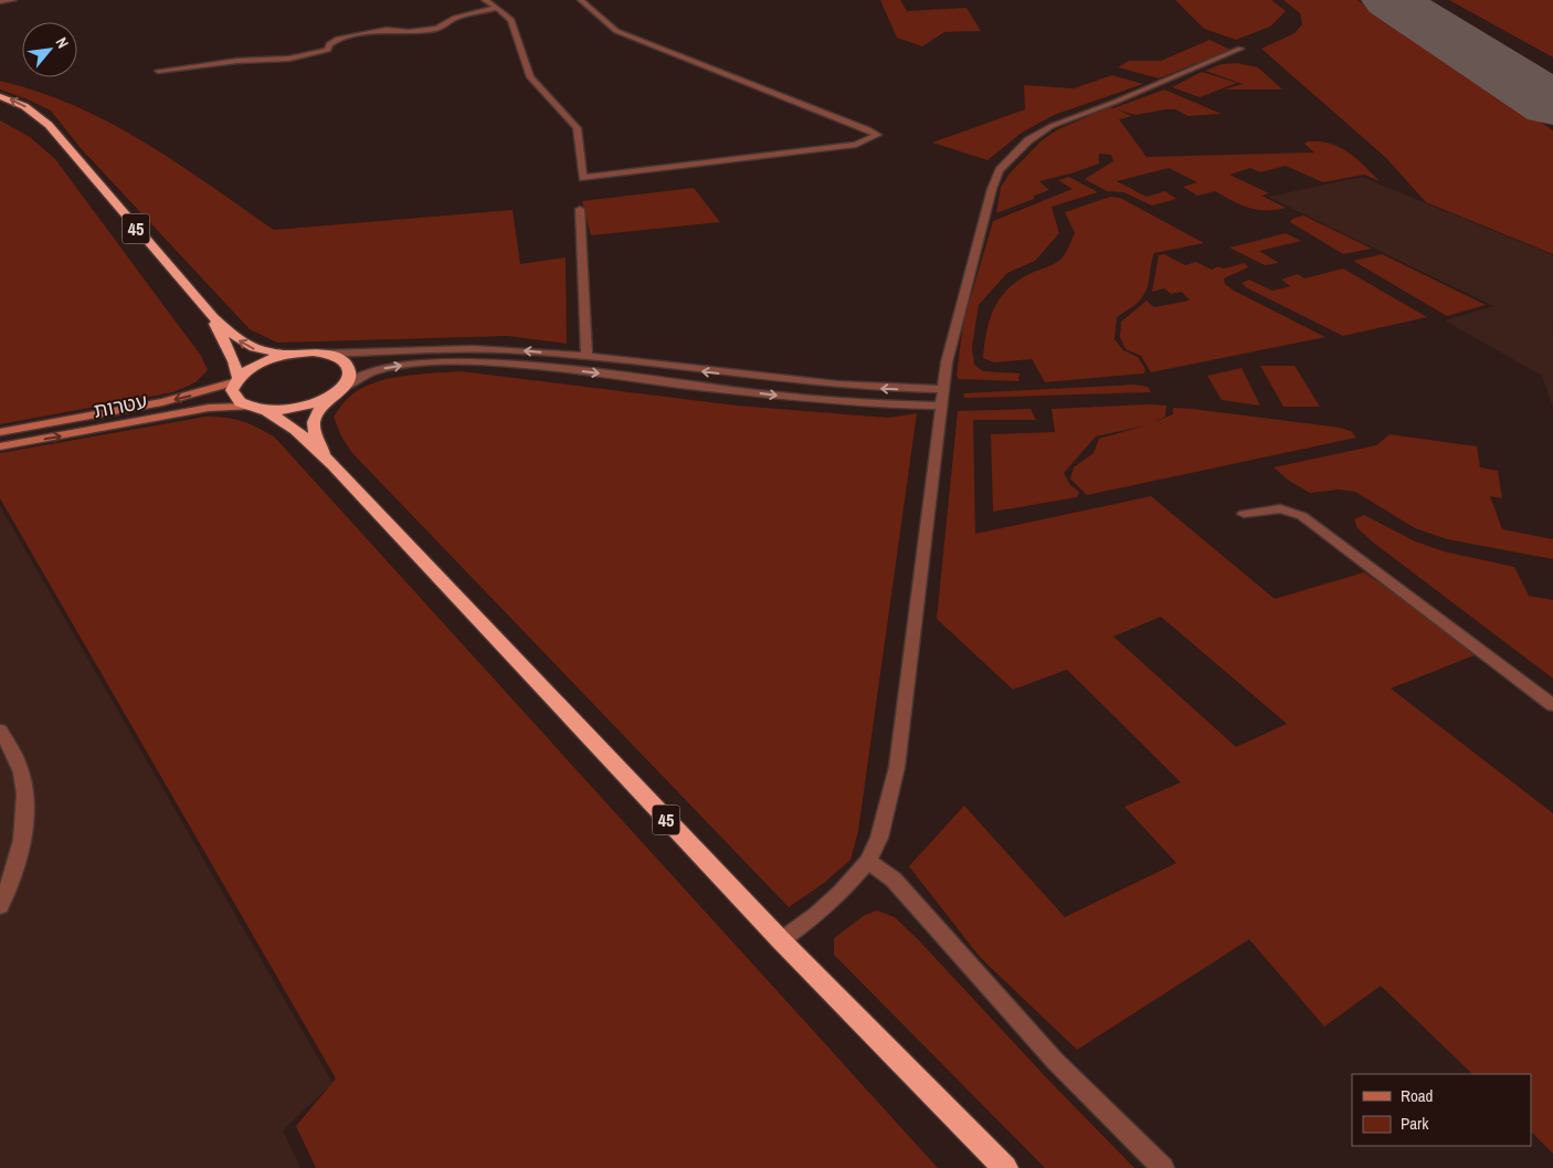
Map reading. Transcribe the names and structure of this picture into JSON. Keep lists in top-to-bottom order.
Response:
{
  "streets": {
    "highway": ["45"],
    "street": ["עטרות"]
  },
  "crossings": [
    ["45", "עטרות"]
  ],
  "legend": ["Road", "Park"],
  "north": "top right"
}
